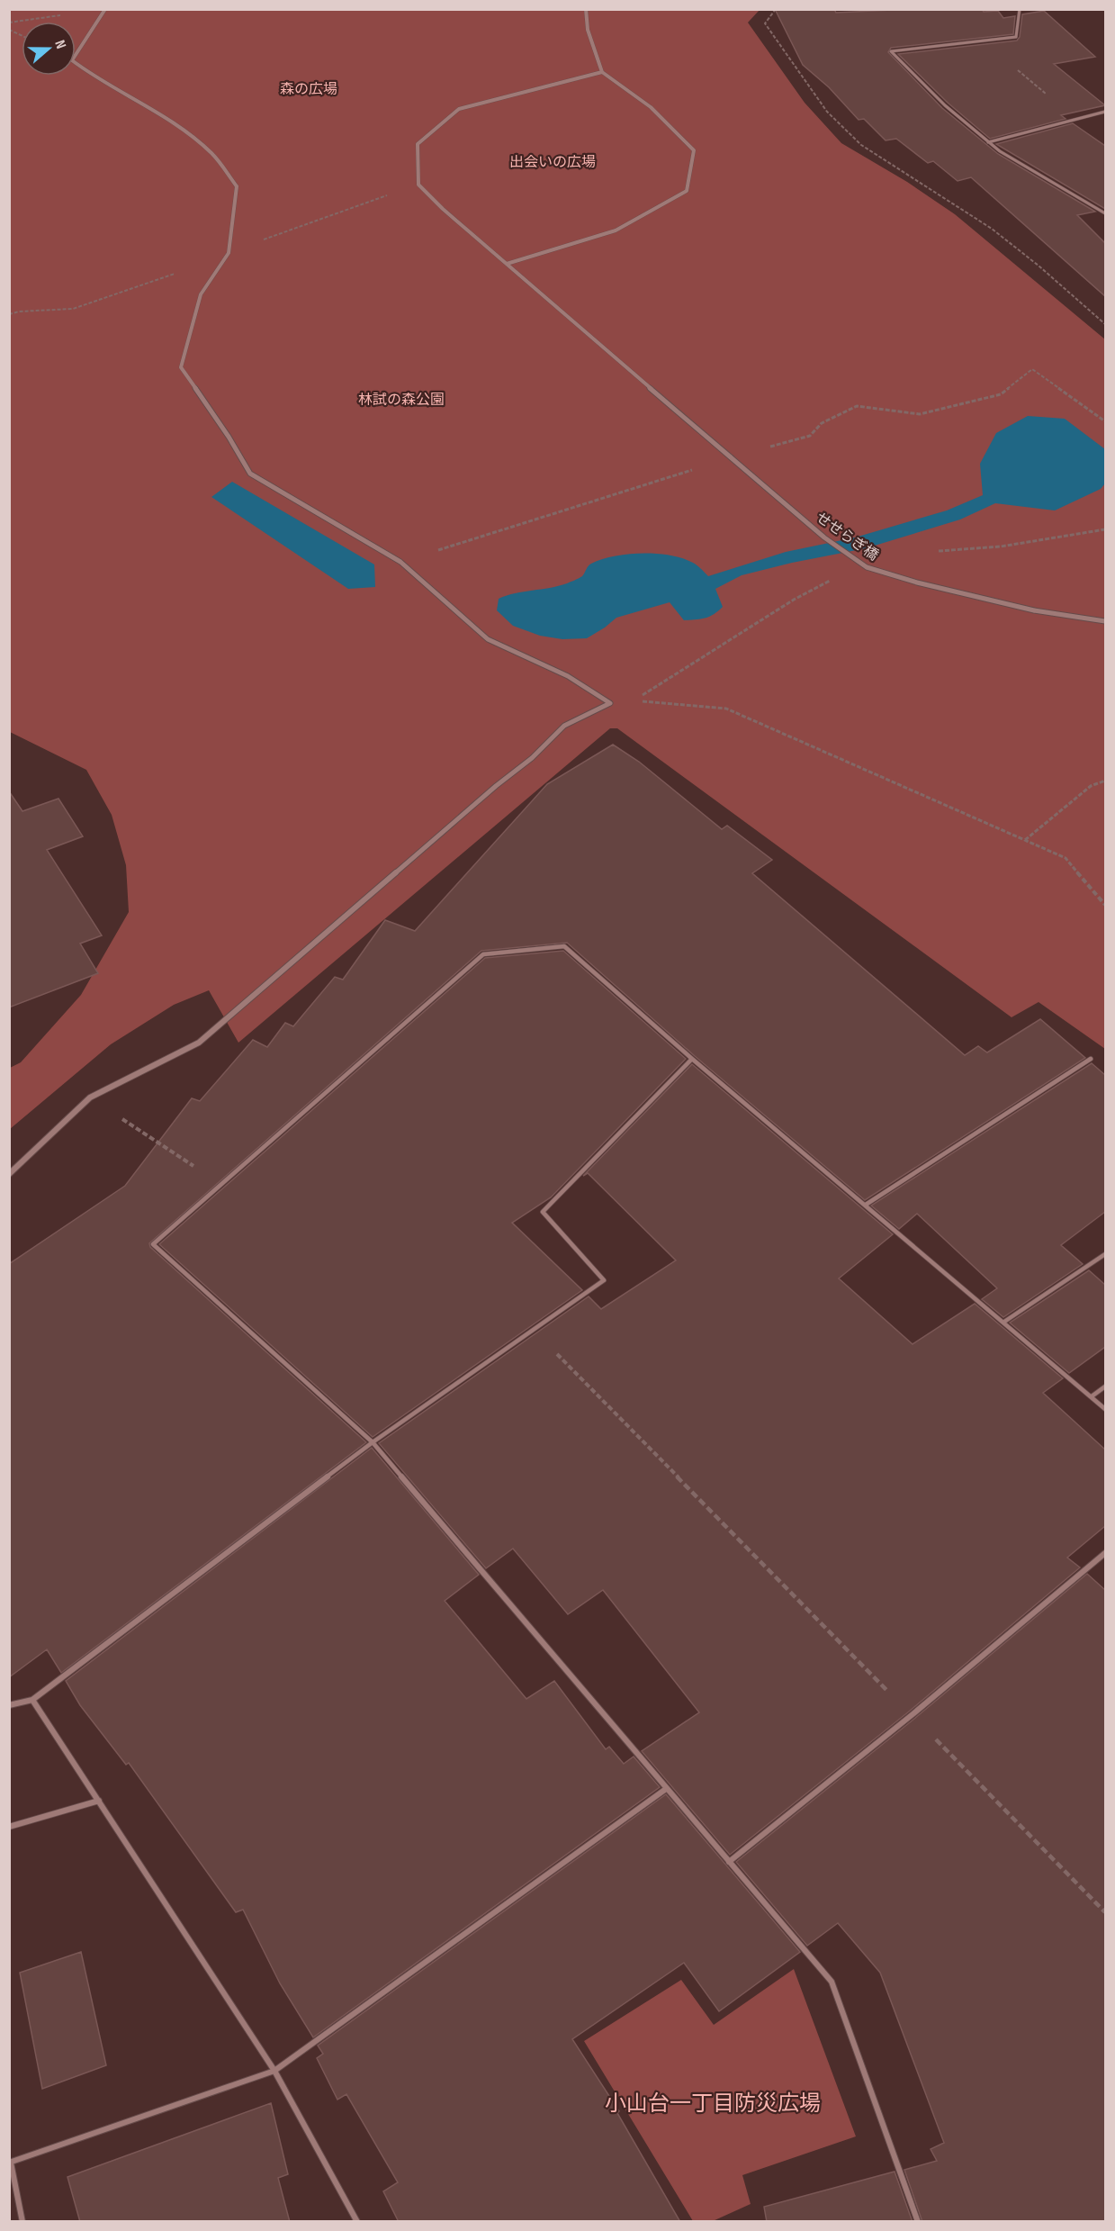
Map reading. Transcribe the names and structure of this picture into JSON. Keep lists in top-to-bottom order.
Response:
{
  "streets": {
    "street": ["せせらぎ橋"]
  },
  "parks": [
    "森の広場",
    "出会いの広場",
    "林試の森公園",
    "小山台一丁目防災広場"
  ],
  "north": "right"
}
